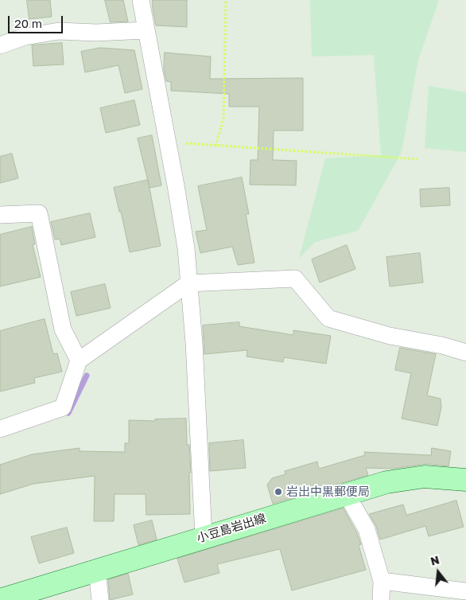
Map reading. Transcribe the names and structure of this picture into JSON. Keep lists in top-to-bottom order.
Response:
{
  "streets": {
    "main road": ["小豆島岩出線"]
  },
  "places": ["岩出中黒郵便局"],
  "scale_bar": "20 m",
  "north": "top"
}
